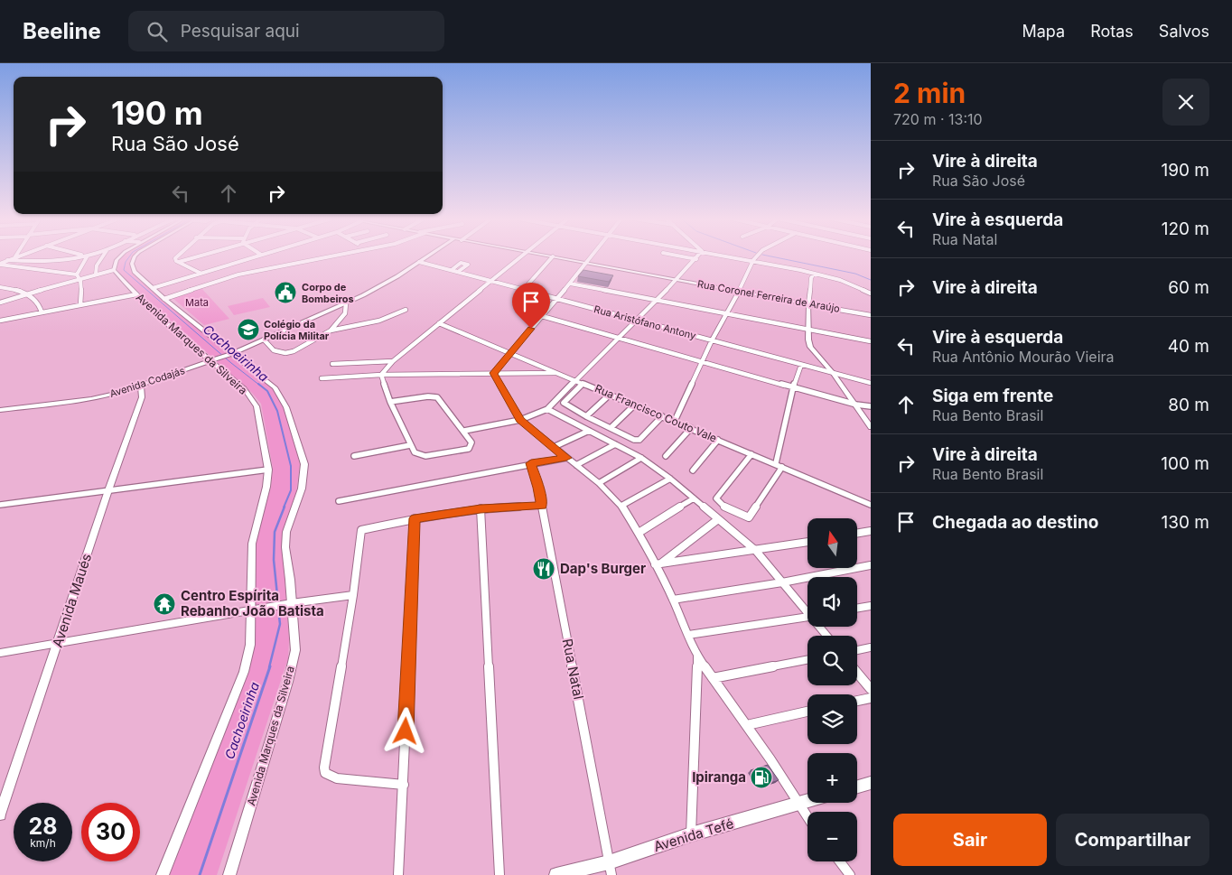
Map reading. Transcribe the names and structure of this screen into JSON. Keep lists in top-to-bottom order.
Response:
{
  "streets": {
    "main road": ["Avenida Tefé"],
    "street": [
      "Rua Coronel Ferreira de Araújo",
      "Rua Aristófano Antony",
      "Avenida Marques da Silveira",
      "Avenida Codajás",
      "Rua Francisco Couto Vale",
      "Avenida Maués",
      "Rua Natal"
    ]
  },
  "crossings": [
    ["Rua Aristófano Antony", "Avenida Codajás"],
    ["Avenida Marques da Silveira", "Avenida Codajás"],
    ["Avenida Codajás", "Avenida Maués"],
    ["Rua Natal", "Avenida Tefé"]
  ],
  "water": ["Cachoeirinha"],
  "parks": ["Mata"],
  "places": {
    "public building": ["Corpo de Bombeiros"],
    "school or university": ["Colégio da Polícia Militar"],
    "restaurant": ["Dap's Burger"],
    "temple": ["Centro Espírita Rebanho João Batista"],
    "fuel station": ["Ipiranga"]
  },
  "north": "top",
  "page": {
    "header": "Beeline",
    "search": "Pesquisar aqui",
    "nav": ["Mapa", "Rotas", "Salvos"],
    "heading": ["2 min", "720 m · 13:10"],
    "turn": ["190 m", "Rua São José"],
    "list": [
      {
        "name": "Vire à direita",
        "note": "Rua São José",
        "value": "190 m"
      },
      {
        "name": "Vire à esquerda",
        "note": "Rua Natal",
        "value": "120 m"
      },
      {
        "name": "Vire à direita",
        "value": "60 m"
      },
      {
        "name": "Vire à esquerda",
        "note": "Rua Antônio Mourão Vieira",
        "value": "40 m"
      },
      {
        "name": "Siga em frente",
        "note": "Rua Bento Brasil",
        "value": "80 m"
      },
      {
        "name": "Vire à direita",
        "note": "Rua Bento Brasil",
        "value": "100 m"
      },
      {
        "name": "Chegada ao destino",
        "value": "130 m"
      }
    ],
    "map_buttons": ["+", "−"],
    "speed": "28 km/h",
    "limit": "30",
    "buttons": ["Sair", "Compartilhar"]
  }
}
